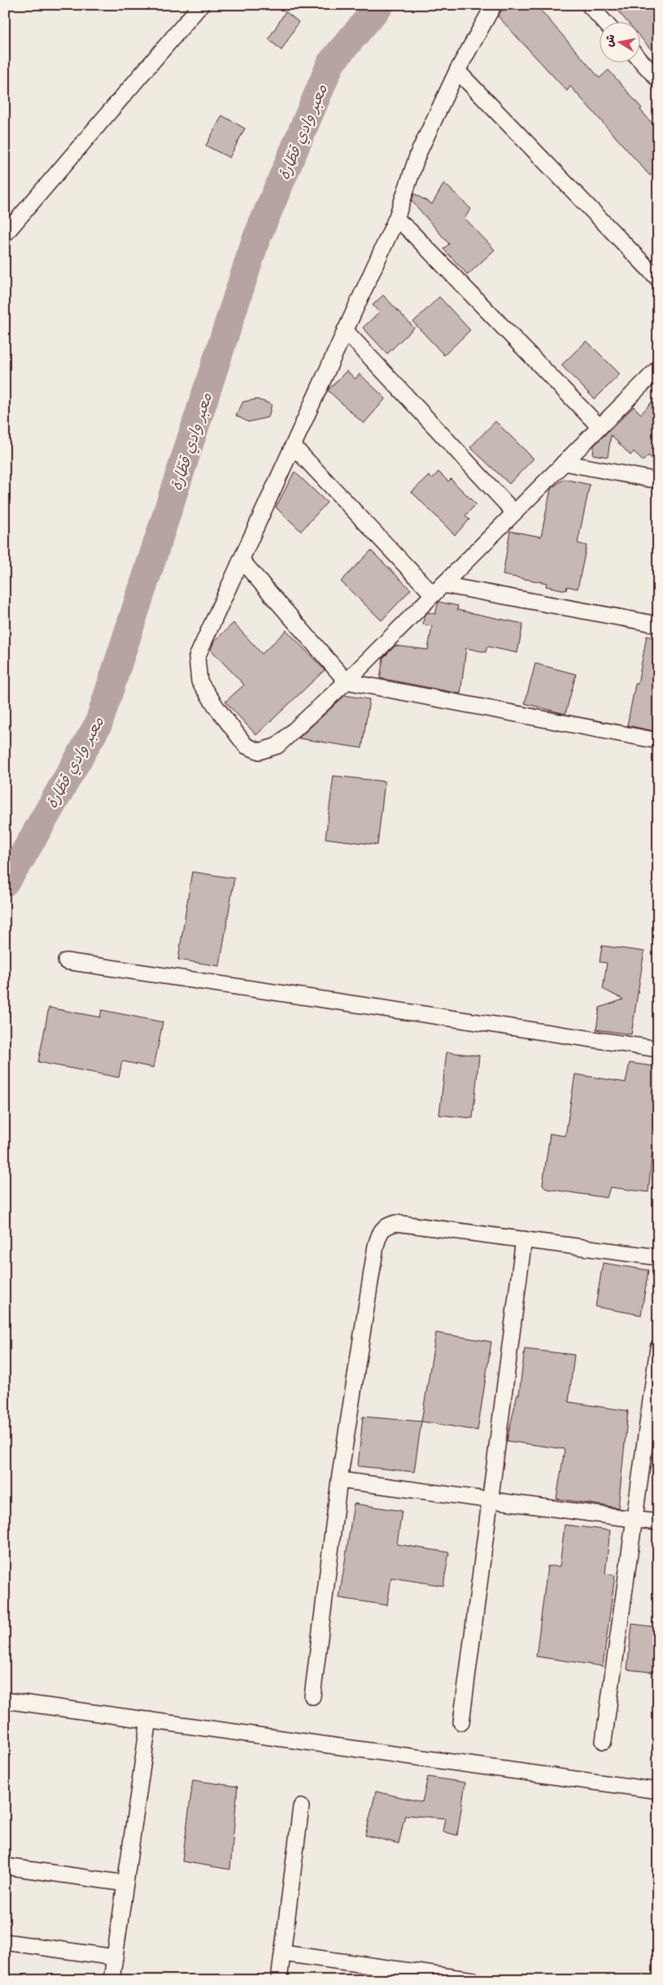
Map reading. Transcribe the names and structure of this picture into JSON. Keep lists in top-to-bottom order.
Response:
{
  "water": ["معبر وادي قطّارة"],
  "north": "left"
}
